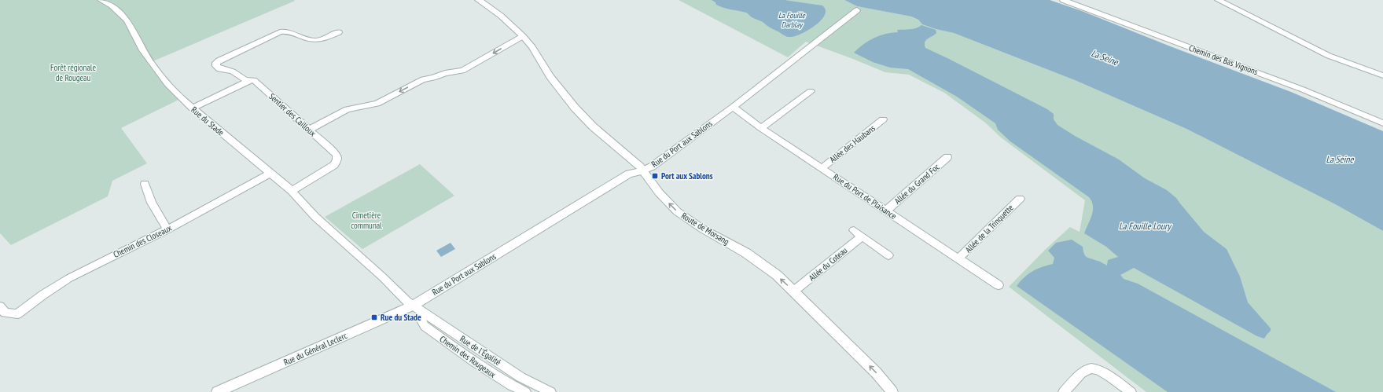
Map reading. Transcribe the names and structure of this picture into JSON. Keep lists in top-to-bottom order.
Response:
{
  "streets": {
    "street": [
      "Chemin des Bas Vignons",
      "Sentier des Cailloux",
      "Rue du Stade",
      "Rue du Port aux Sablons",
      "Allée des Haubans",
      "Allée du Grand Foc",
      "Rue du Port de Plaisance",
      "Route de Morsang",
      "Allée de la Trinquette",
      "Chemin des Closeaux",
      "Allée du Coteau",
      "Rue du Général Leclerc",
      "Rue de l'Égalité",
      "Chemin des Rougeaux"
    ]
  },
  "crossings": [
    ["Sentier des Cailloux", "Rue du Stade"],
    ["Rue du Stade", "Rue du Port aux Sablons"],
    ["Rue du Stade", "Chemin des Closeaux"],
    ["Rue du Stade", "Rue du Général Leclerc"],
    ["Rue du Stade", "Rue de l'Égalité"],
    ["Rue du Port aux Sablons", "Rue du Port de Plaisance"],
    ["Rue du Port aux Sablons", "Route de Morsang"],
    ["Rue du Port aux Sablons", "Rue du Général Leclerc"],
    ["Rue du Port aux Sablons", "Rue de l'Égalité"],
    ["Allée des Haubans", "Rue du Port de Plaisance"],
    ["Allée du Grand Foc", "Rue du Port de Plaisance"],
    ["Rue du Port de Plaisance", "Allée de la Trinquette"],
    ["Route de Morsang", "Allée du Coteau"],
    ["Rue du Général Leclerc", "Rue de l'Égalité"],
    ["Rue de l'Égalité", "Chemin des Rougeaux"]
  ],
  "one_way": ["Route de Morsang"],
  "water": ["La Fouille Darblay", "La Seine", "La Fouille Loury"],
  "parks": ["Forêt régionale de Rougeau", "Cimetière communal"],
  "places": {
    "transit": ["Port aux Sablons", "Rue du Stade"]
  }
}
